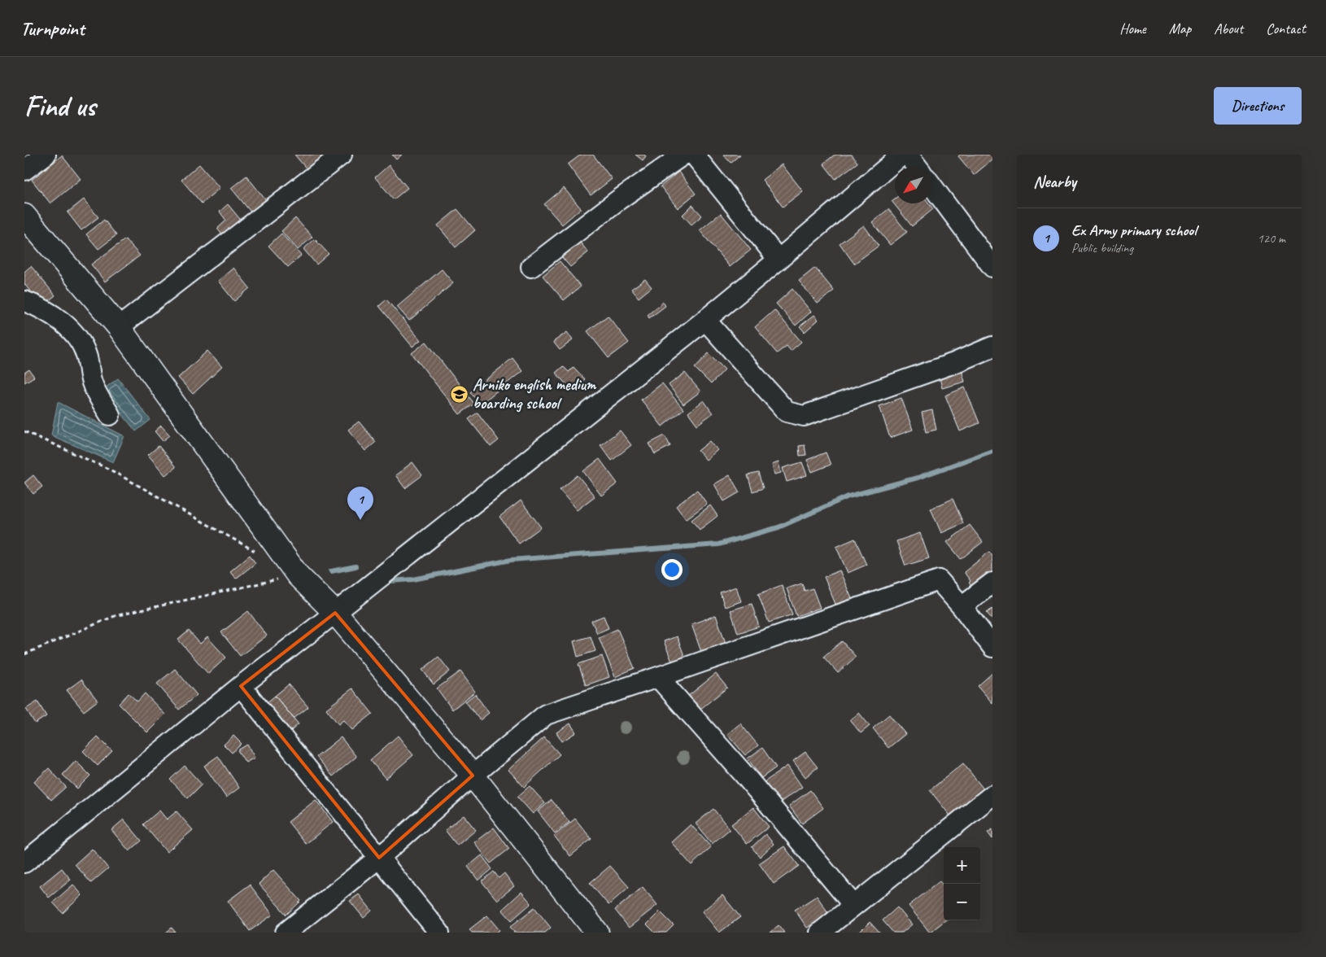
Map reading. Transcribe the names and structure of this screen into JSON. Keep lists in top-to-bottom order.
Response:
{
  "places": {
    "school or university": ["Arniko english medium boarding school"]
  },
  "north": "bottom left",
  "page": {
    "header": "Turnpoint",
    "nav": [
      "Home",
      "Map",
      "About",
      "Contact"
    ],
    "buttons": "Directions",
    "title": "Find us",
    "heading": "Nearby",
    "list": [
      {
        "mark": "1",
        "name": "Ex Army primary school",
        "note": "Public building",
        "value": "120 m"
      }
    ],
    "pins": "1",
    "map_buttons": ["+", "−"]
  }
}
